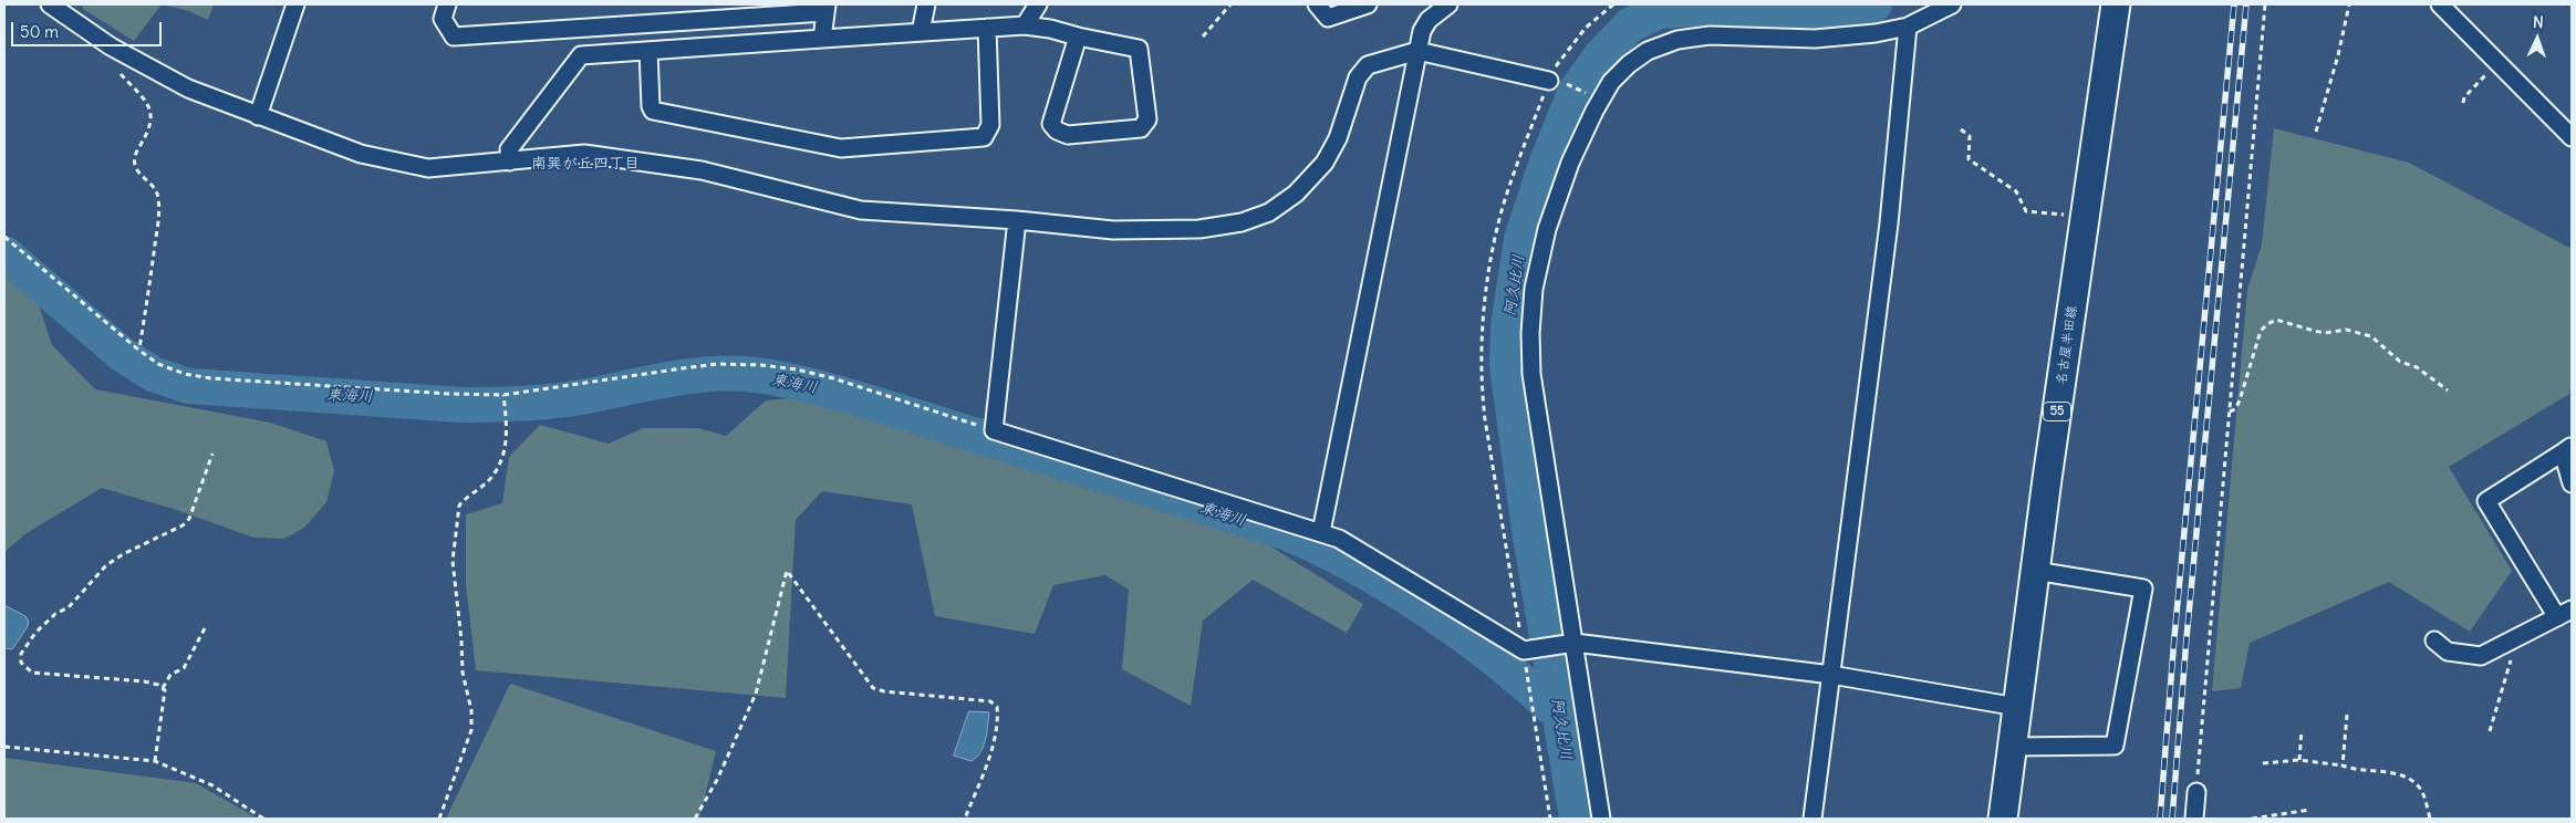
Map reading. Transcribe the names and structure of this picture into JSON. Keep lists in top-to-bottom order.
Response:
{
  "streets": {
    "main road": ["名古屋半田線", "55"]
  },
  "districts": ["南巽が丘四丁目"],
  "water": ["阿久比川", "東海川"],
  "scale_bar": "50 m",
  "north": "top"
}
